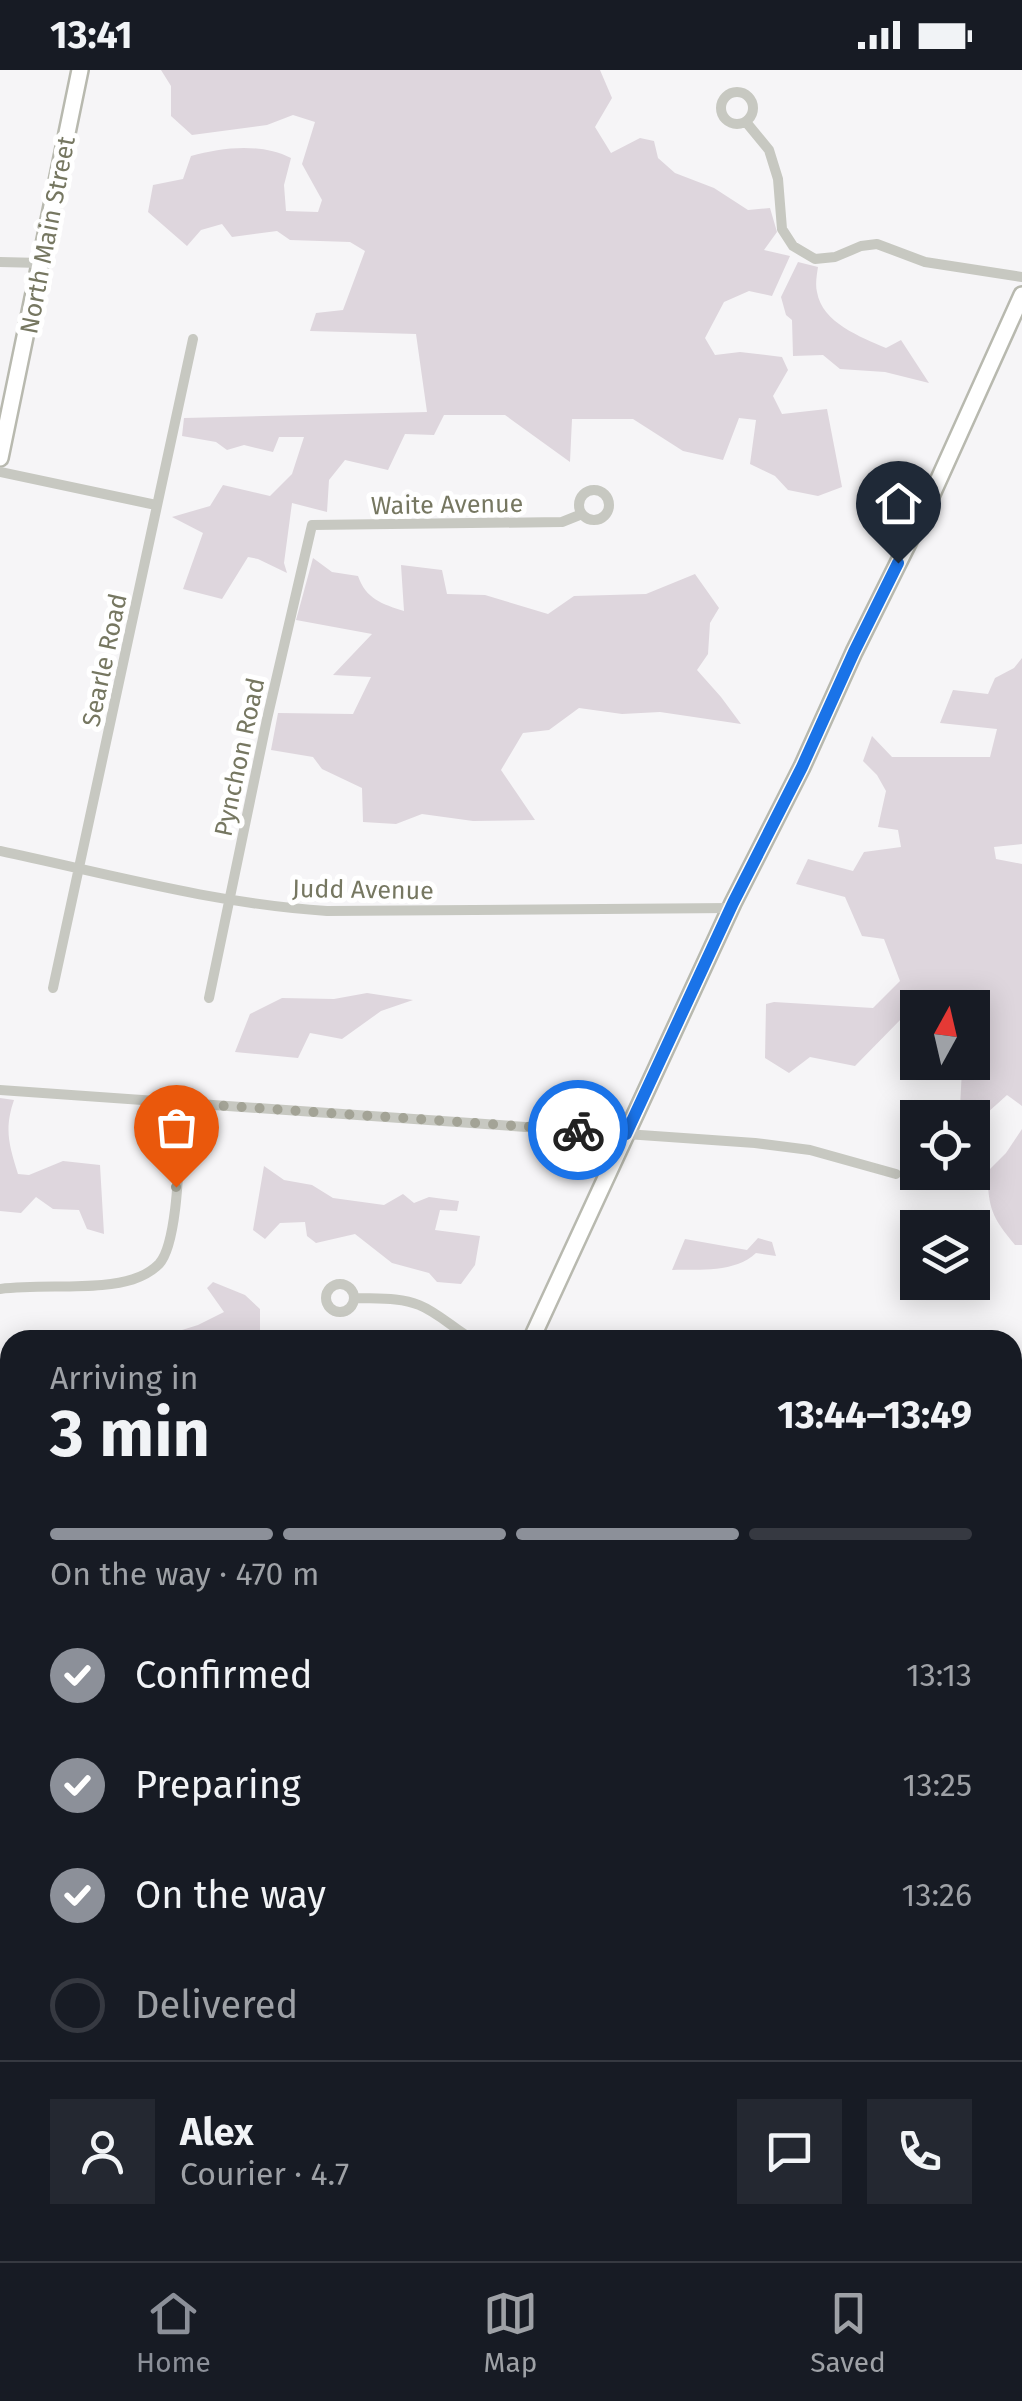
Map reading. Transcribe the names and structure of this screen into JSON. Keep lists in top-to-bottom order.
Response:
{
  "streets": {
    "street": [
      "North Main Street",
      "Waite Avenue",
      "Searle Road",
      "Pynchon Road",
      "Judd Avenue"
    ]
  },
  "crossings": [
    ["Waite Avenue", "Pynchon Road"],
    ["Searle Road", "Judd Avenue"],
    ["Pynchon Road", "Judd Avenue"]
  ],
  "north": "top",
  "page": {
    "status": "13:41",
    "heading": ["3 min", "Arriving in", "13:44–13:49"],
    "panel": ["Alex", "Courier · 4.7"],
    "bar": "On the way · 470 m",
    "list": [
      ["Confirmed", "13:13"],
      ["Preparing", "13:25"],
      ["On the way", "13:26"],
      "Delivered"
    ],
    "tabs": ["Home", "Map", "Saved"]
  }
}
